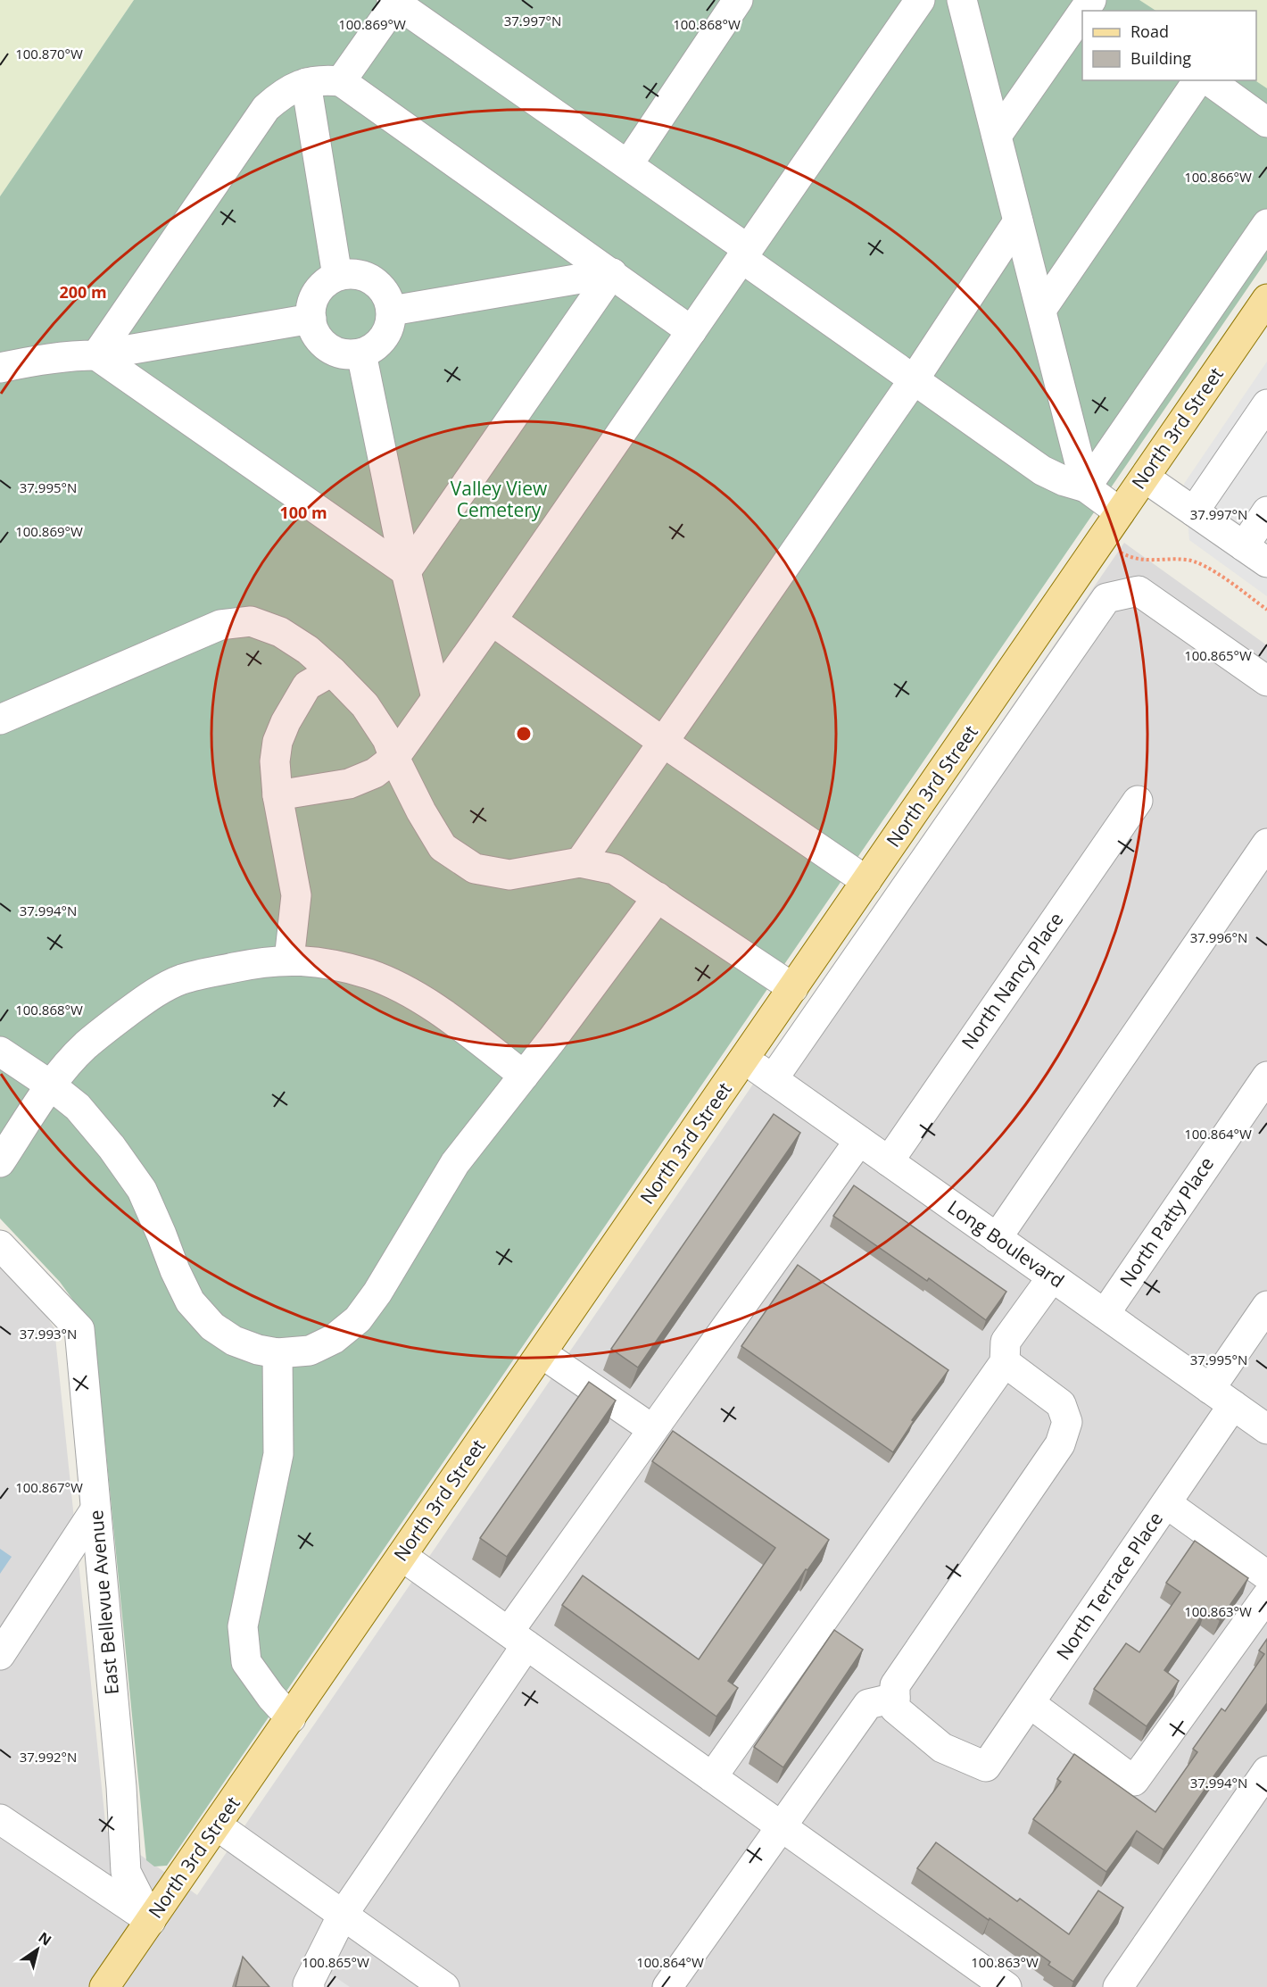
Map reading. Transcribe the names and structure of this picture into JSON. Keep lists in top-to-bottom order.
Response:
{
  "streets": {
    "main road": ["North 3rd Street"],
    "street": [
      "North Nancy Place",
      "North Patty Place",
      "Long Boulevard",
      "North Terrace Place",
      "East Bellevue Avenue"
    ]
  },
  "crossings": [
    ["North 3rd Street", "Long Boulevard"],
    ["North 3rd Street", "East Bellevue Avenue"],
    ["North Nancy Place", "Long Boulevard"],
    ["North Patty Place", "Long Boulevard"],
    ["Long Boulevard", "North Terrace Place"]
  ],
  "parks": ["Valley View Cemetery"],
  "legend": ["Road", "Building"],
  "north": "top right",
  "coordinates": [
    "37.997°N",
    "100.869°W",
    "100.868°W",
    "100.870°W",
    "100.866°W",
    "37.995°N",
    "100.865°W",
    "37.994°N",
    "37.996°N",
    "100.864°W",
    "37.993°N",
    "100.867°W",
    "100.863°W",
    "37.992°N"
  ],
  "rings": ["200 m", "100 m"]
}
